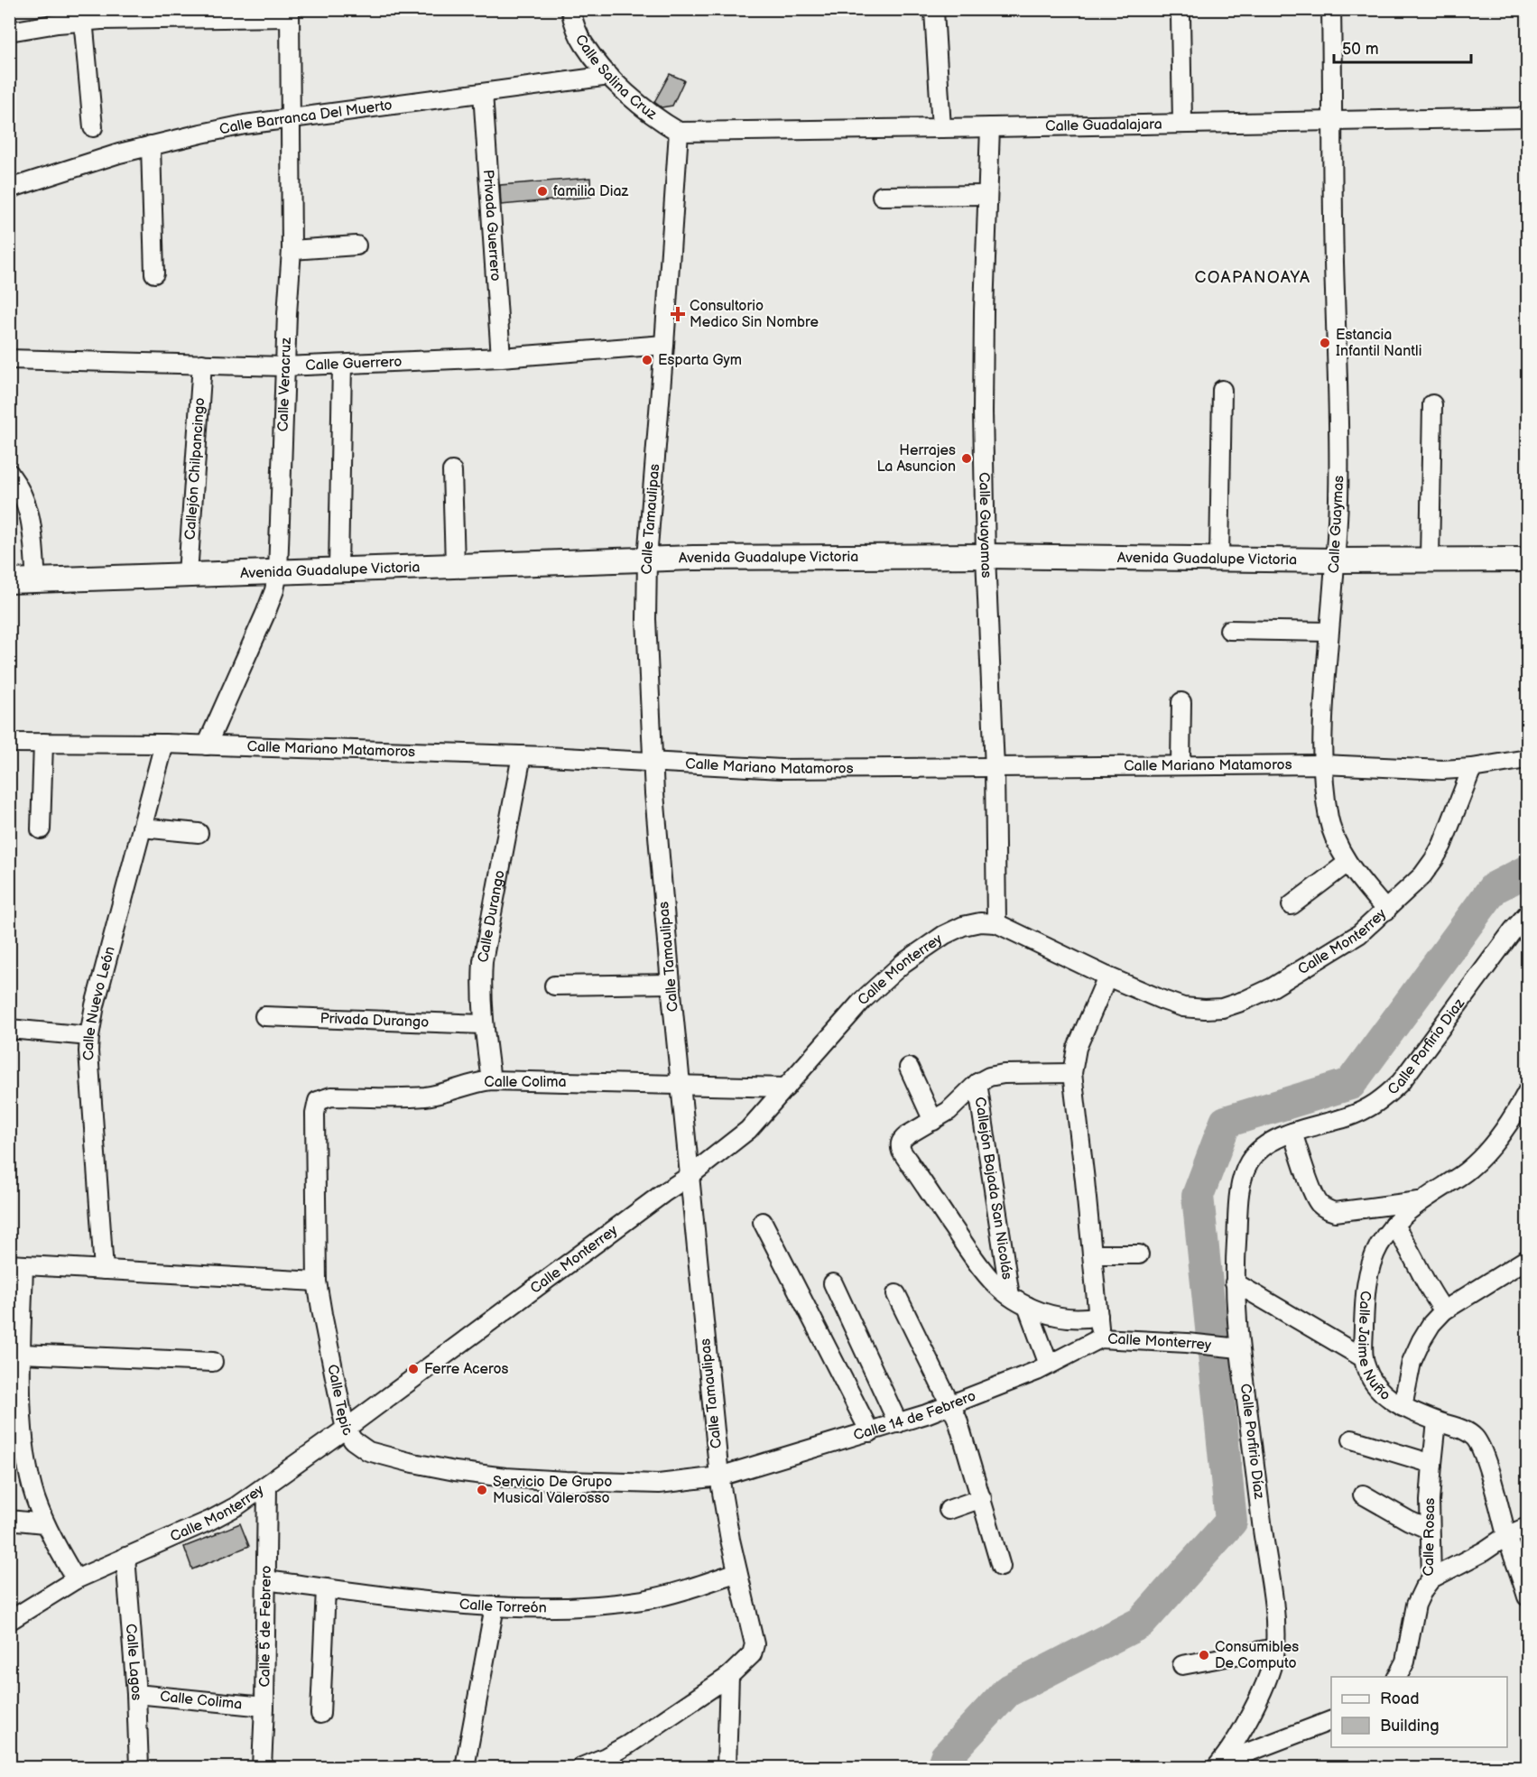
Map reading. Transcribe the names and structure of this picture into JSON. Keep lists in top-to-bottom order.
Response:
{
  "streets": {
    "main road": ["Avenida Guadalupe Victoria"],
    "street": [
      "Calle Salina Cruz",
      "Calle Barranca Del Muerto",
      "Calle Guadalajara",
      "Privada Guerrero",
      "Calle Guerrero",
      "Calle Veracruz",
      "Callejón Chilpancingo",
      "Calle Tamaulipas",
      "Calle Guaymas",
      "Calle Guayamas",
      "Calle Mariano Matamoros",
      "Calle Durango",
      "Calle Monterrey",
      "Calle Nuevo León",
      "Privada Durango",
      "Calle Porfirio Diaz",
      "Calle Colima",
      "Callejón Bajada San Nicolás",
      "Calle Jaime Nuño",
      "Calle Tepic",
      "Calle 14 de Febrero",
      "Calle Porfirio Díaz",
      "Calle Rosas",
      "Calle Torreón",
      "Calle 5 de Febrero",
      "Calle Lagos"
    ]
  },
  "crossings": [
    ["Calle Salina Cruz", "Calle Barranca Del Muerto"],
    ["Calle Salina Cruz", "Calle Guadalajara"],
    ["Calle Salina Cruz", "Calle Tamaulipas"],
    ["Calle Barranca Del Muerto", "Privada Guerrero"],
    ["Calle Barranca Del Muerto", "Calle Veracruz"],
    ["Calle Guadalajara", "Calle Tamaulipas"],
    ["Calle Guadalajara", "Calle Guaymas"],
    ["Calle Guadalajara", "Calle Guayamas"],
    ["Privada Guerrero", "Calle Guerrero"],
    ["Calle Guerrero", "Calle Veracruz"],
    ["Calle Guerrero", "Callejón Chilpancingo"],
    ["Calle Guerrero", "Calle Tamaulipas"],
    ["Calle Veracruz", "Avenida Guadalupe Victoria"],
    ["Calle Veracruz", "Calle Mariano Matamoros"],
    ["Callejón Chilpancingo", "Avenida Guadalupe Victoria"],
    ["Calle Tamaulipas", "Avenida Guadalupe Victoria"],
    ["Calle Tamaulipas", "Calle Mariano Matamoros"],
    ["Calle Tamaulipas", "Calle Monterrey"],
    ["Calle Tamaulipas", "Calle Colima"],
    ["Calle Tamaulipas", "Calle Tepic"],
    ["Calle Tamaulipas", "Calle 14 de Febrero"],
    ["Calle Tamaulipas", "Calle Torreón"],
    ["Calle Guaymas", "Avenida Guadalupe Victoria"],
    ["Calle Guaymas", "Calle Mariano Matamoros"],
    ["Calle Guaymas", "Calle Monterrey"],
    ["Calle Guayamas", "Avenida Guadalupe Victoria"],
    ["Calle Guayamas", "Calle Mariano Matamoros"],
    ["Calle Guayamas", "Calle Monterrey"],
    ["Calle Mariano Matamoros", "Calle Durango"],
    ["Calle Mariano Matamoros", "Calle Monterrey"],
    ["Calle Mariano Matamoros", "Calle Nuevo León"],
    ["Calle Durango", "Privada Durango"],
    ["Calle Durango", "Calle Colima"],
    ["Calle Monterrey", "Calle Colima"],
    ["Calle Monterrey", "Callejón Bajada San Nicolás"],
    ["Calle Monterrey", "Calle Tepic"],
    ["Calle Monterrey", "Calle 14 de Febrero"],
    ["Calle Monterrey", "Calle Porfirio Díaz"],
    ["Calle Monterrey", "Calle 5 de Febrero"],
    ["Calle Monterrey", "Calle Lagos"],
    ["Calle Porfirio Diaz", "Calle Porfirio Díaz"],
    ["Calle Colima", "Calle Tepic"],
    ["Calle Colima", "Calle 5 de Febrero"],
    ["Calle Colima", "Calle Lagos"],
    ["Calle Jaime Nuño", "Calle Rosas"],
    ["Calle Tepic", "Calle 14 de Febrero"],
    ["Calle Torreón", "Calle 5 de Febrero"]
  ],
  "districts": ["COAPANOAYA"],
  "places": {
    "other": [
      "familia Diaz",
      "Estancia Infantil Nantli",
      "Esparta Gym",
      "Herrajes La Asuncion",
      "Ferre Aceros",
      "Servicio De Grupo Musical Valerosso",
      "Consumibles De Computo"
    ],
    "health": ["Consultorio Medico Sin Nombre"]
  },
  "legend": ["Road", "Building"],
  "scale_bar": "50 m"
}
